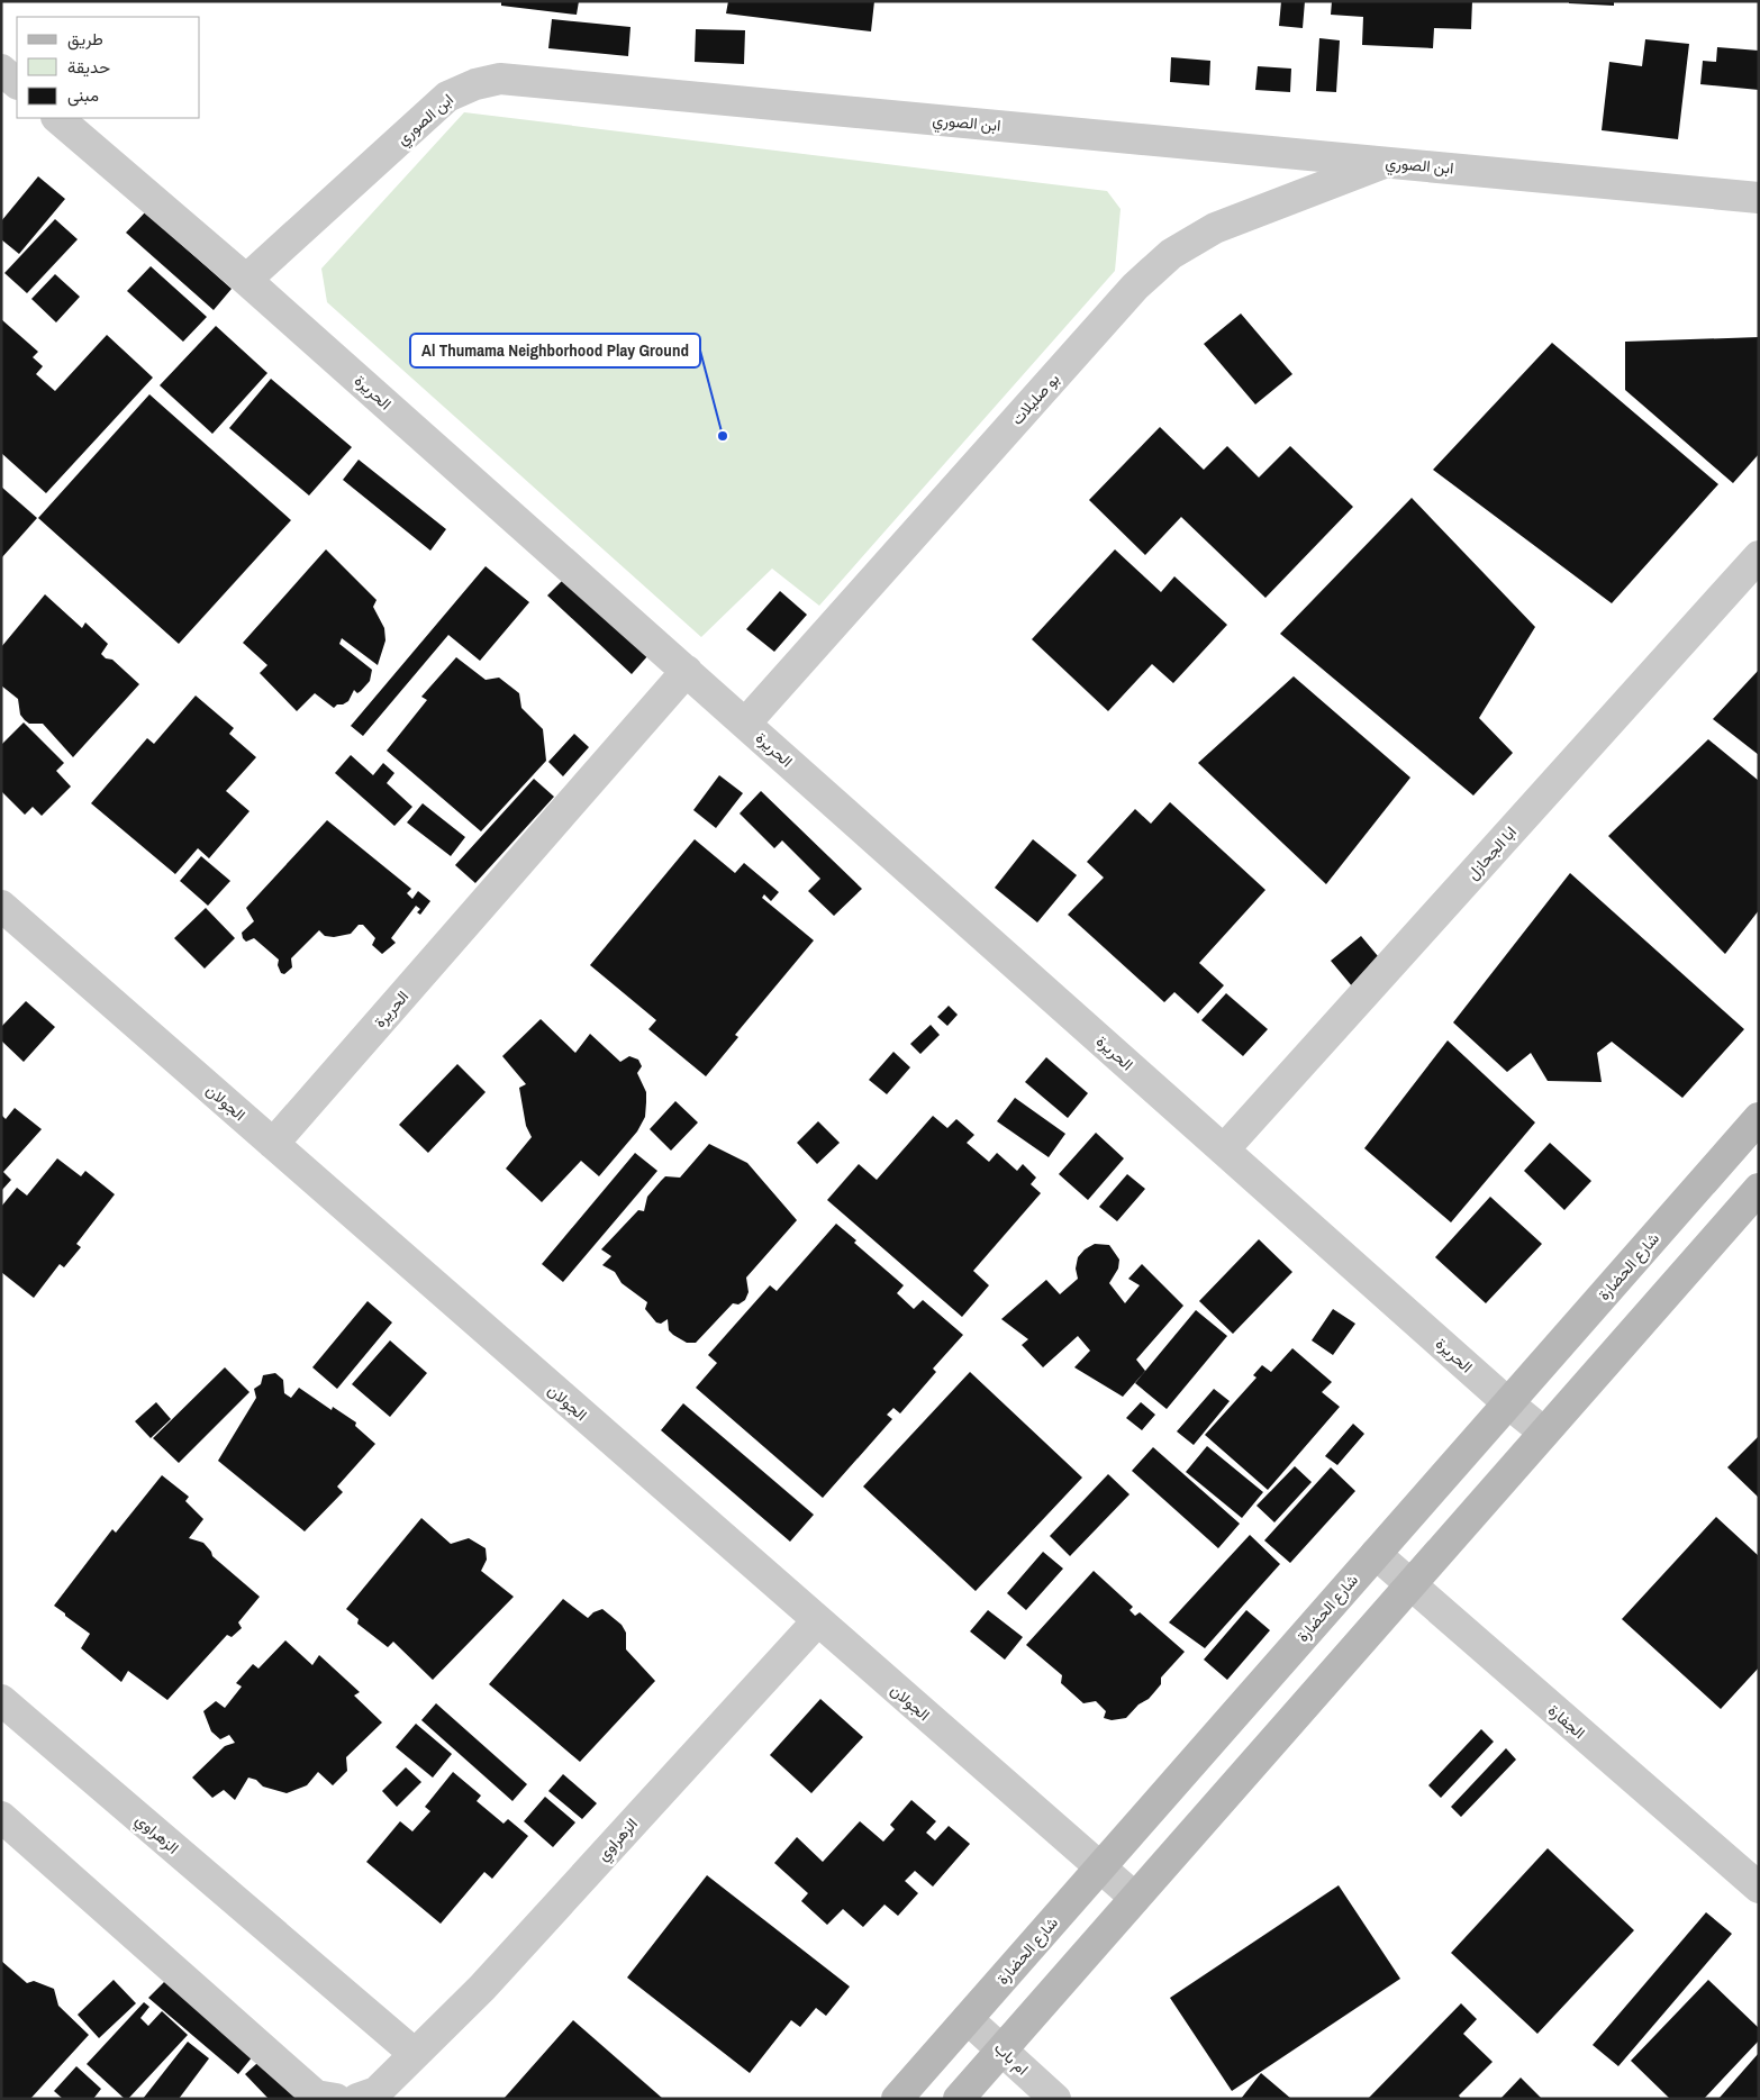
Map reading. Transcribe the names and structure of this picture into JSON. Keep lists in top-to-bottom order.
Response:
{
  "streets": {
    "street": [
      "ابن الصوري",
      "الحريرة",
      "بو صليلات",
      "ابا الجحازل",
      "الجولان",
      "شارع الحضارة",
      "الجفارة",
      "الزهراوي",
      "ام باب"
    ]
  },
  "crossings": [
    ["ابن الصوري", "الحريرة"],
    ["ابن الصوري", "بو صليلات"],
    ["الحريرة", "بو صليلات"],
    ["الحريرة", "ابا الجحازل"],
    ["الحريرة", "الجولان"],
    ["الحريرة", "شارع الحضارة"],
    ["الجولان", "شارع الحضارة"],
    ["الجولان", "الزهراوي"],
    ["شارع الحضارة", "الجفارة"],
    ["شارع الحضارة", "ام باب"]
  ],
  "places": ["Al Thumama Neighborhood Play Ground"],
  "legend": ["طريق", "حديقة", "مبنى"]
}
